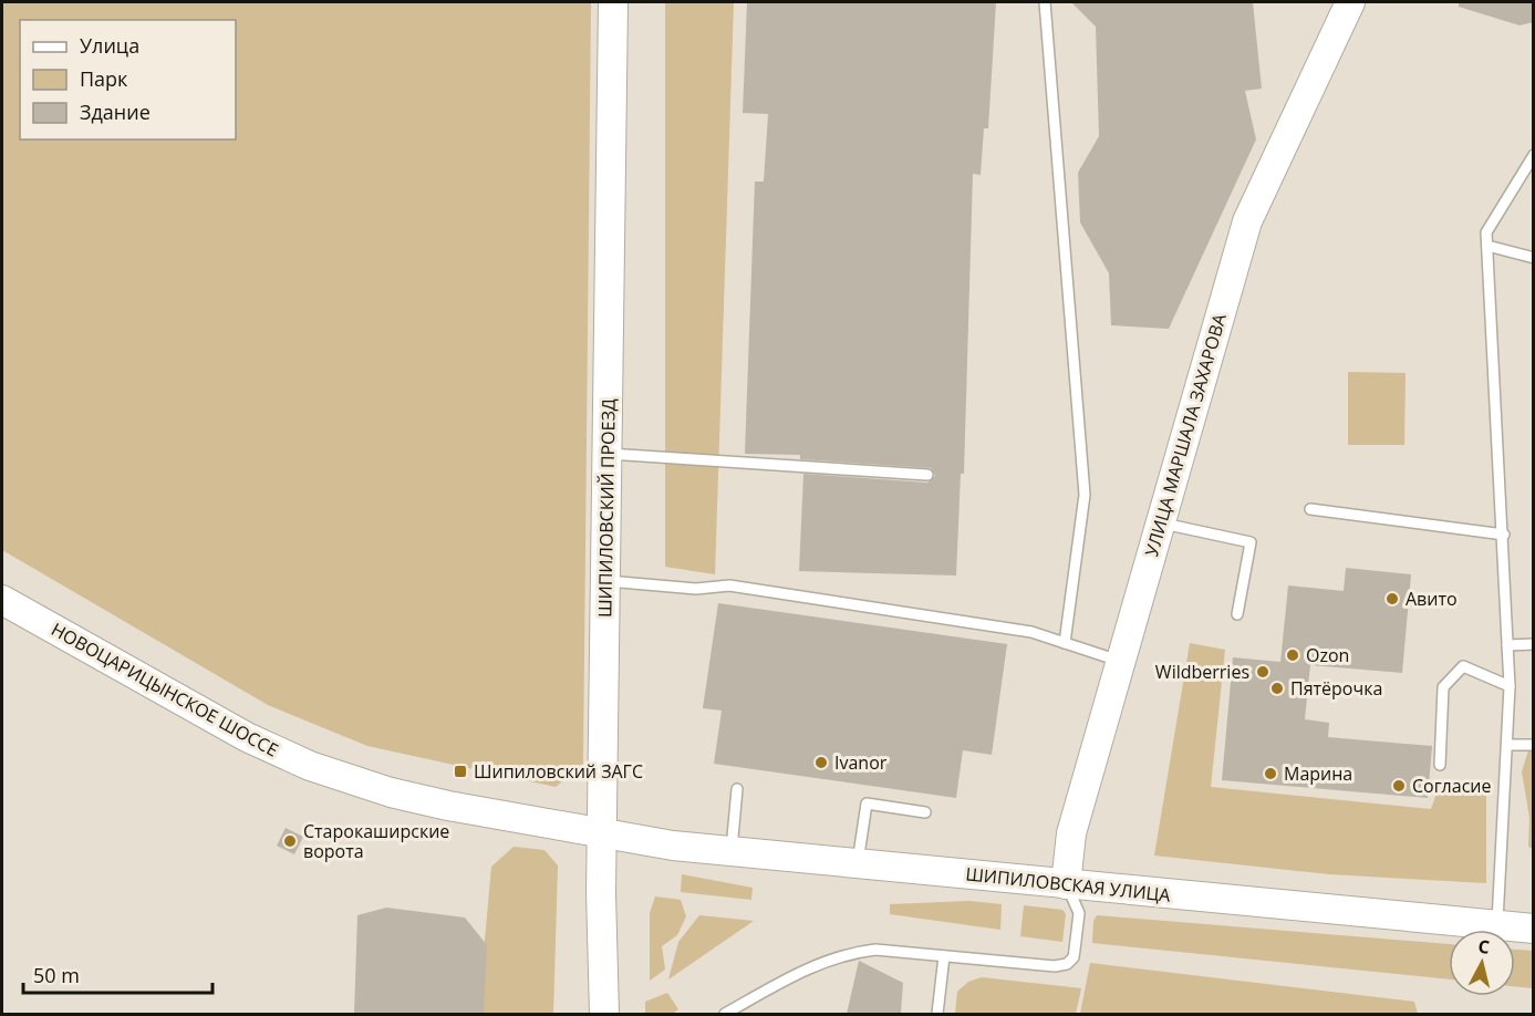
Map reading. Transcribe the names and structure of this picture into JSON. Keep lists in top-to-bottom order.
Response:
{
  "streets": {
    "main road": [
      "УЛИЦА МАРШАЛА ЗАХАРОВА",
      "ШИПИЛОВСКИЙ ПРОЕЗД",
      "НОВОЦАРИЦЫНСКОЕ ШОССЕ",
      "ШИПИЛОВСКАЯ УЛИЦА"
    ]
  },
  "crossings": [
    ["УЛИЦА МАРШАЛА ЗАХАРОВА", "ШИПИЛОВСКАЯ УЛИЦА"],
    ["ШИПИЛОВСКИЙ ПРОЕЗД", "НОВОЦАРИЦЫНСКОЕ ШОССЕ"],
    ["ШИПИЛОВСКИЙ ПРОЕЗД", "ШИПИЛОВСКАЯ УЛИЦА"],
    ["НОВОЦАРИЦЫНСКОЕ ШОССЕ", "ШИПИЛОВСКАЯ УЛИЦА"]
  ],
  "places": {
    "other": [
      "Авито",
      "Ozon",
      "Wildberries",
      "Пятёрочка",
      "Ivanor",
      "Марина",
      "Согласие",
      "Старокаширские ворота"
    ],
    "transit": ["Шипиловский ЗАГС"]
  },
  "legend": ["Улица", "Парк", "Здание"],
  "scale_bar": "50 m",
  "north": "top"
}
